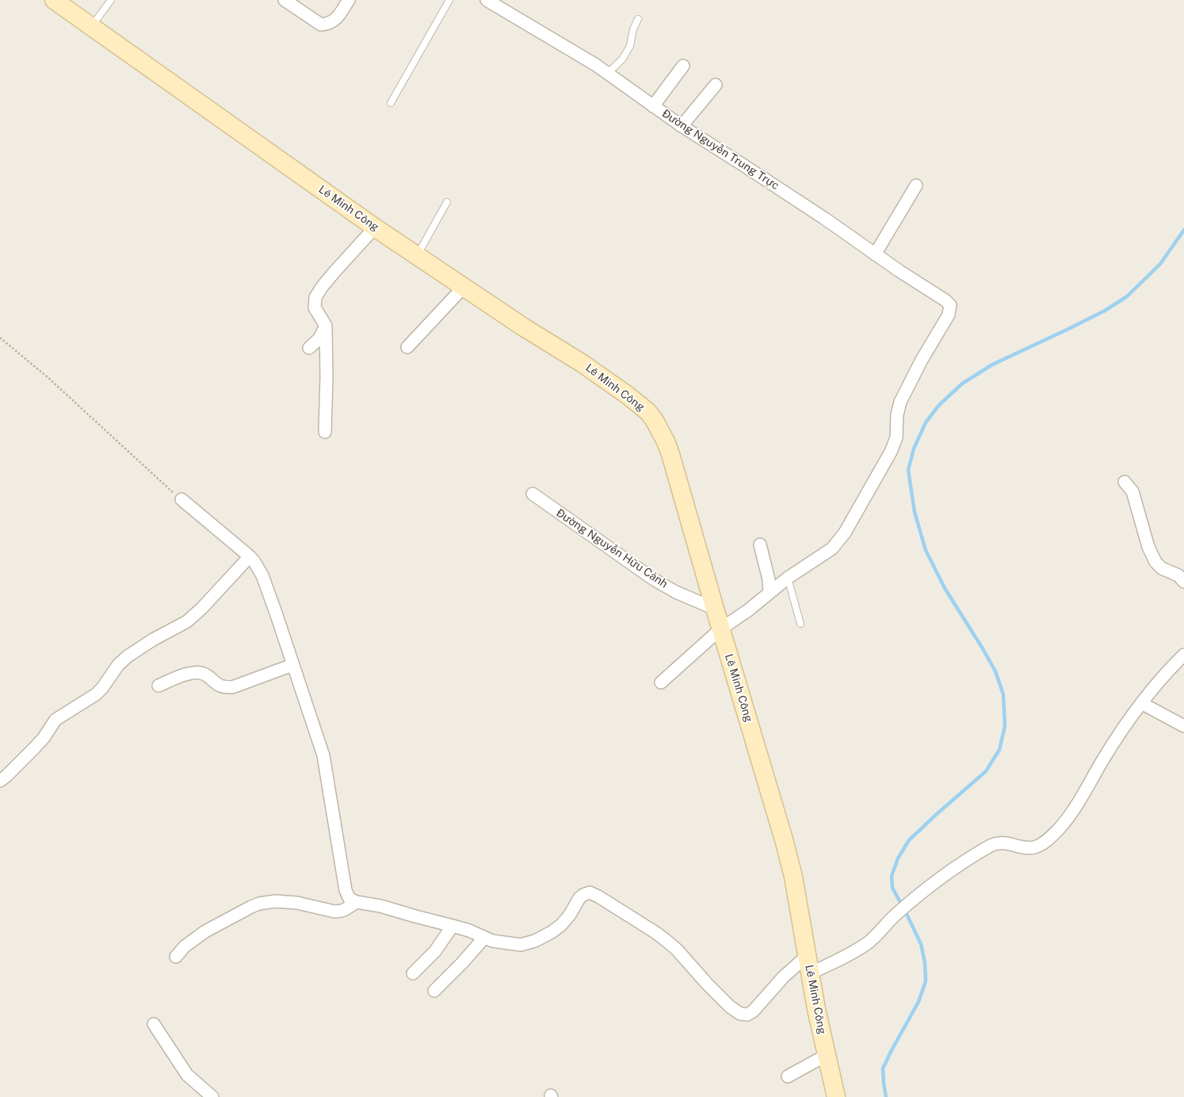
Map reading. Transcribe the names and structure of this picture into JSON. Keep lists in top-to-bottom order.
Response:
{
  "streets": {
    "main road": ["Lê Minh Công"],
    "street": ["Đường Nguyễn Trung Trực", "Đường Nguyễn Hữu Cảnh"]
  },
  "crossings": [
    ["Lê Minh Công", "Đường Nguyễn Hữu Cảnh"]
  ]
}
